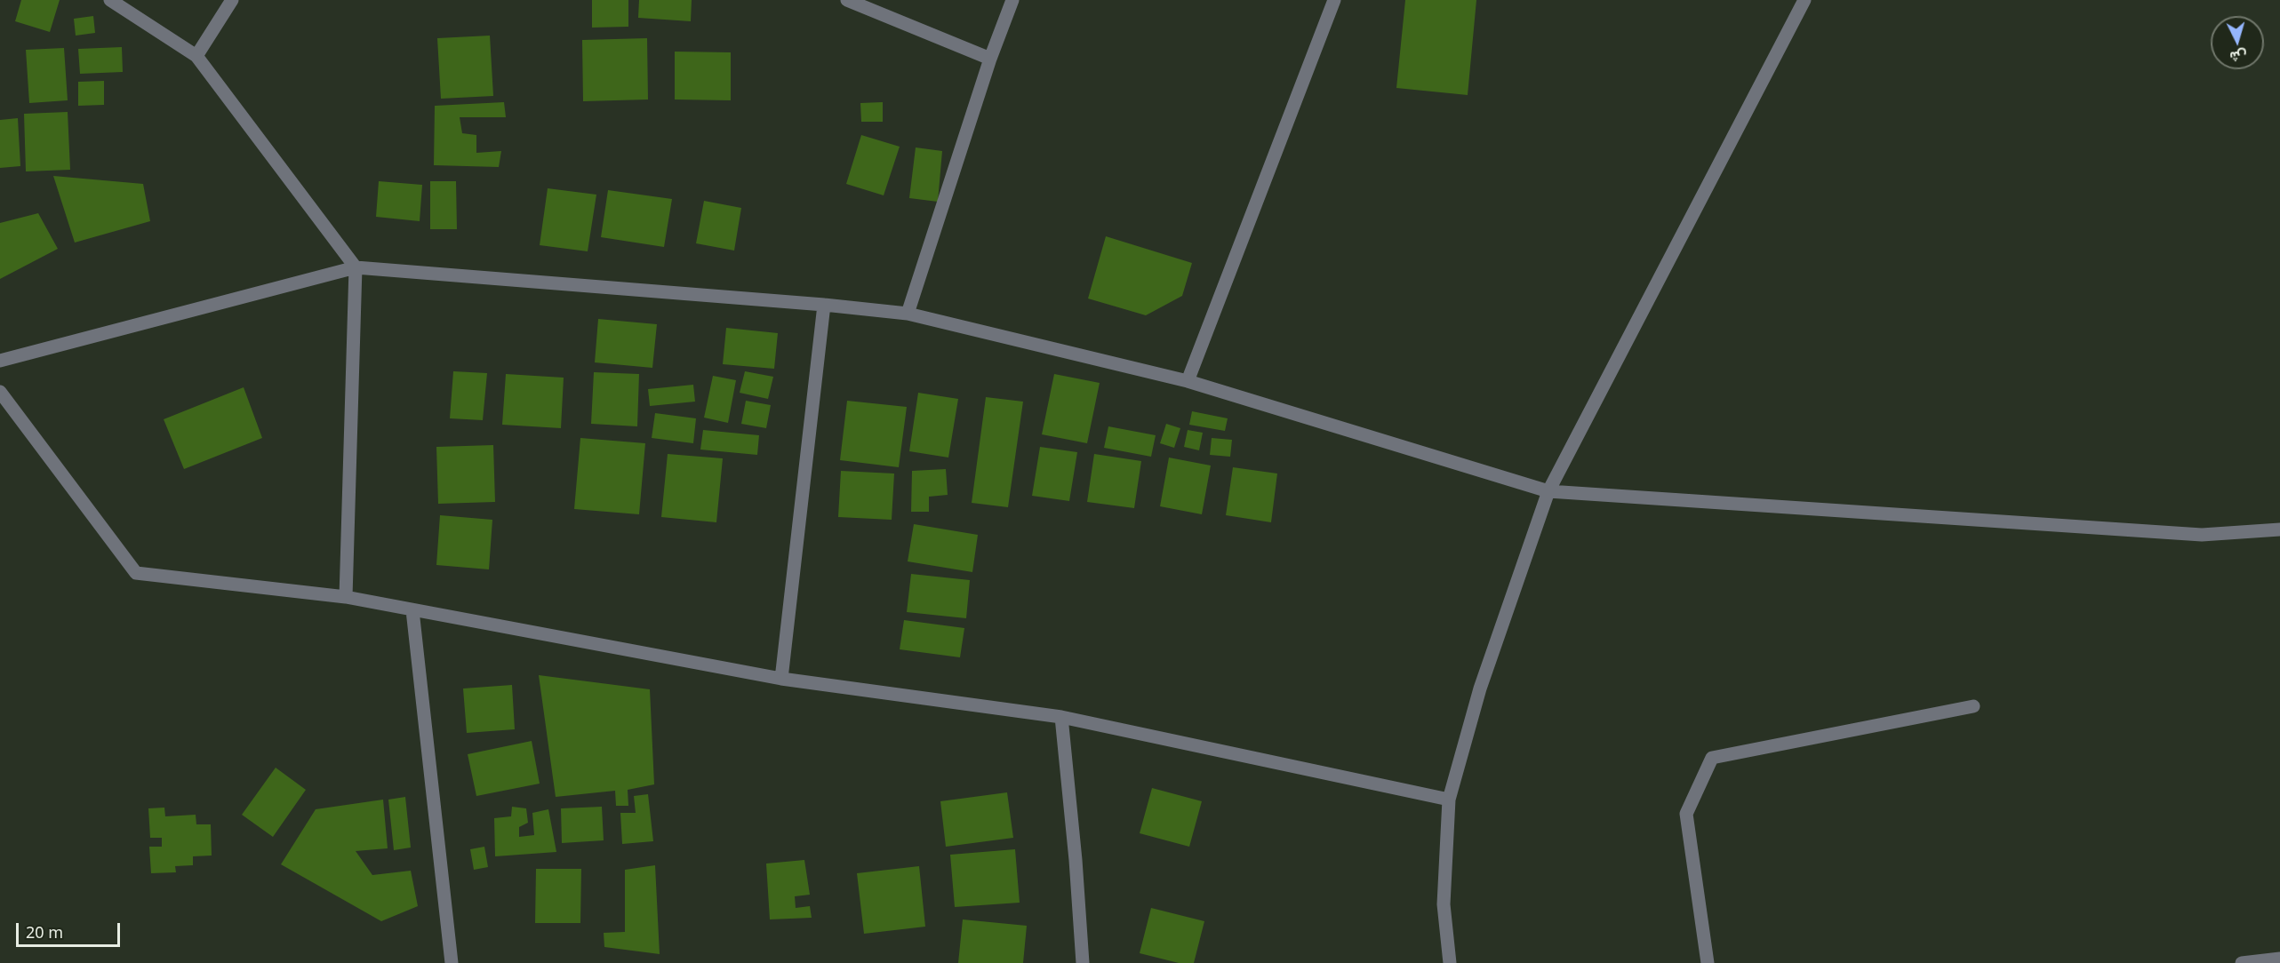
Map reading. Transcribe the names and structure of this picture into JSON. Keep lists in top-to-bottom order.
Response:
{
  "scale_bar": "20 m",
  "north": "bottom"
}
